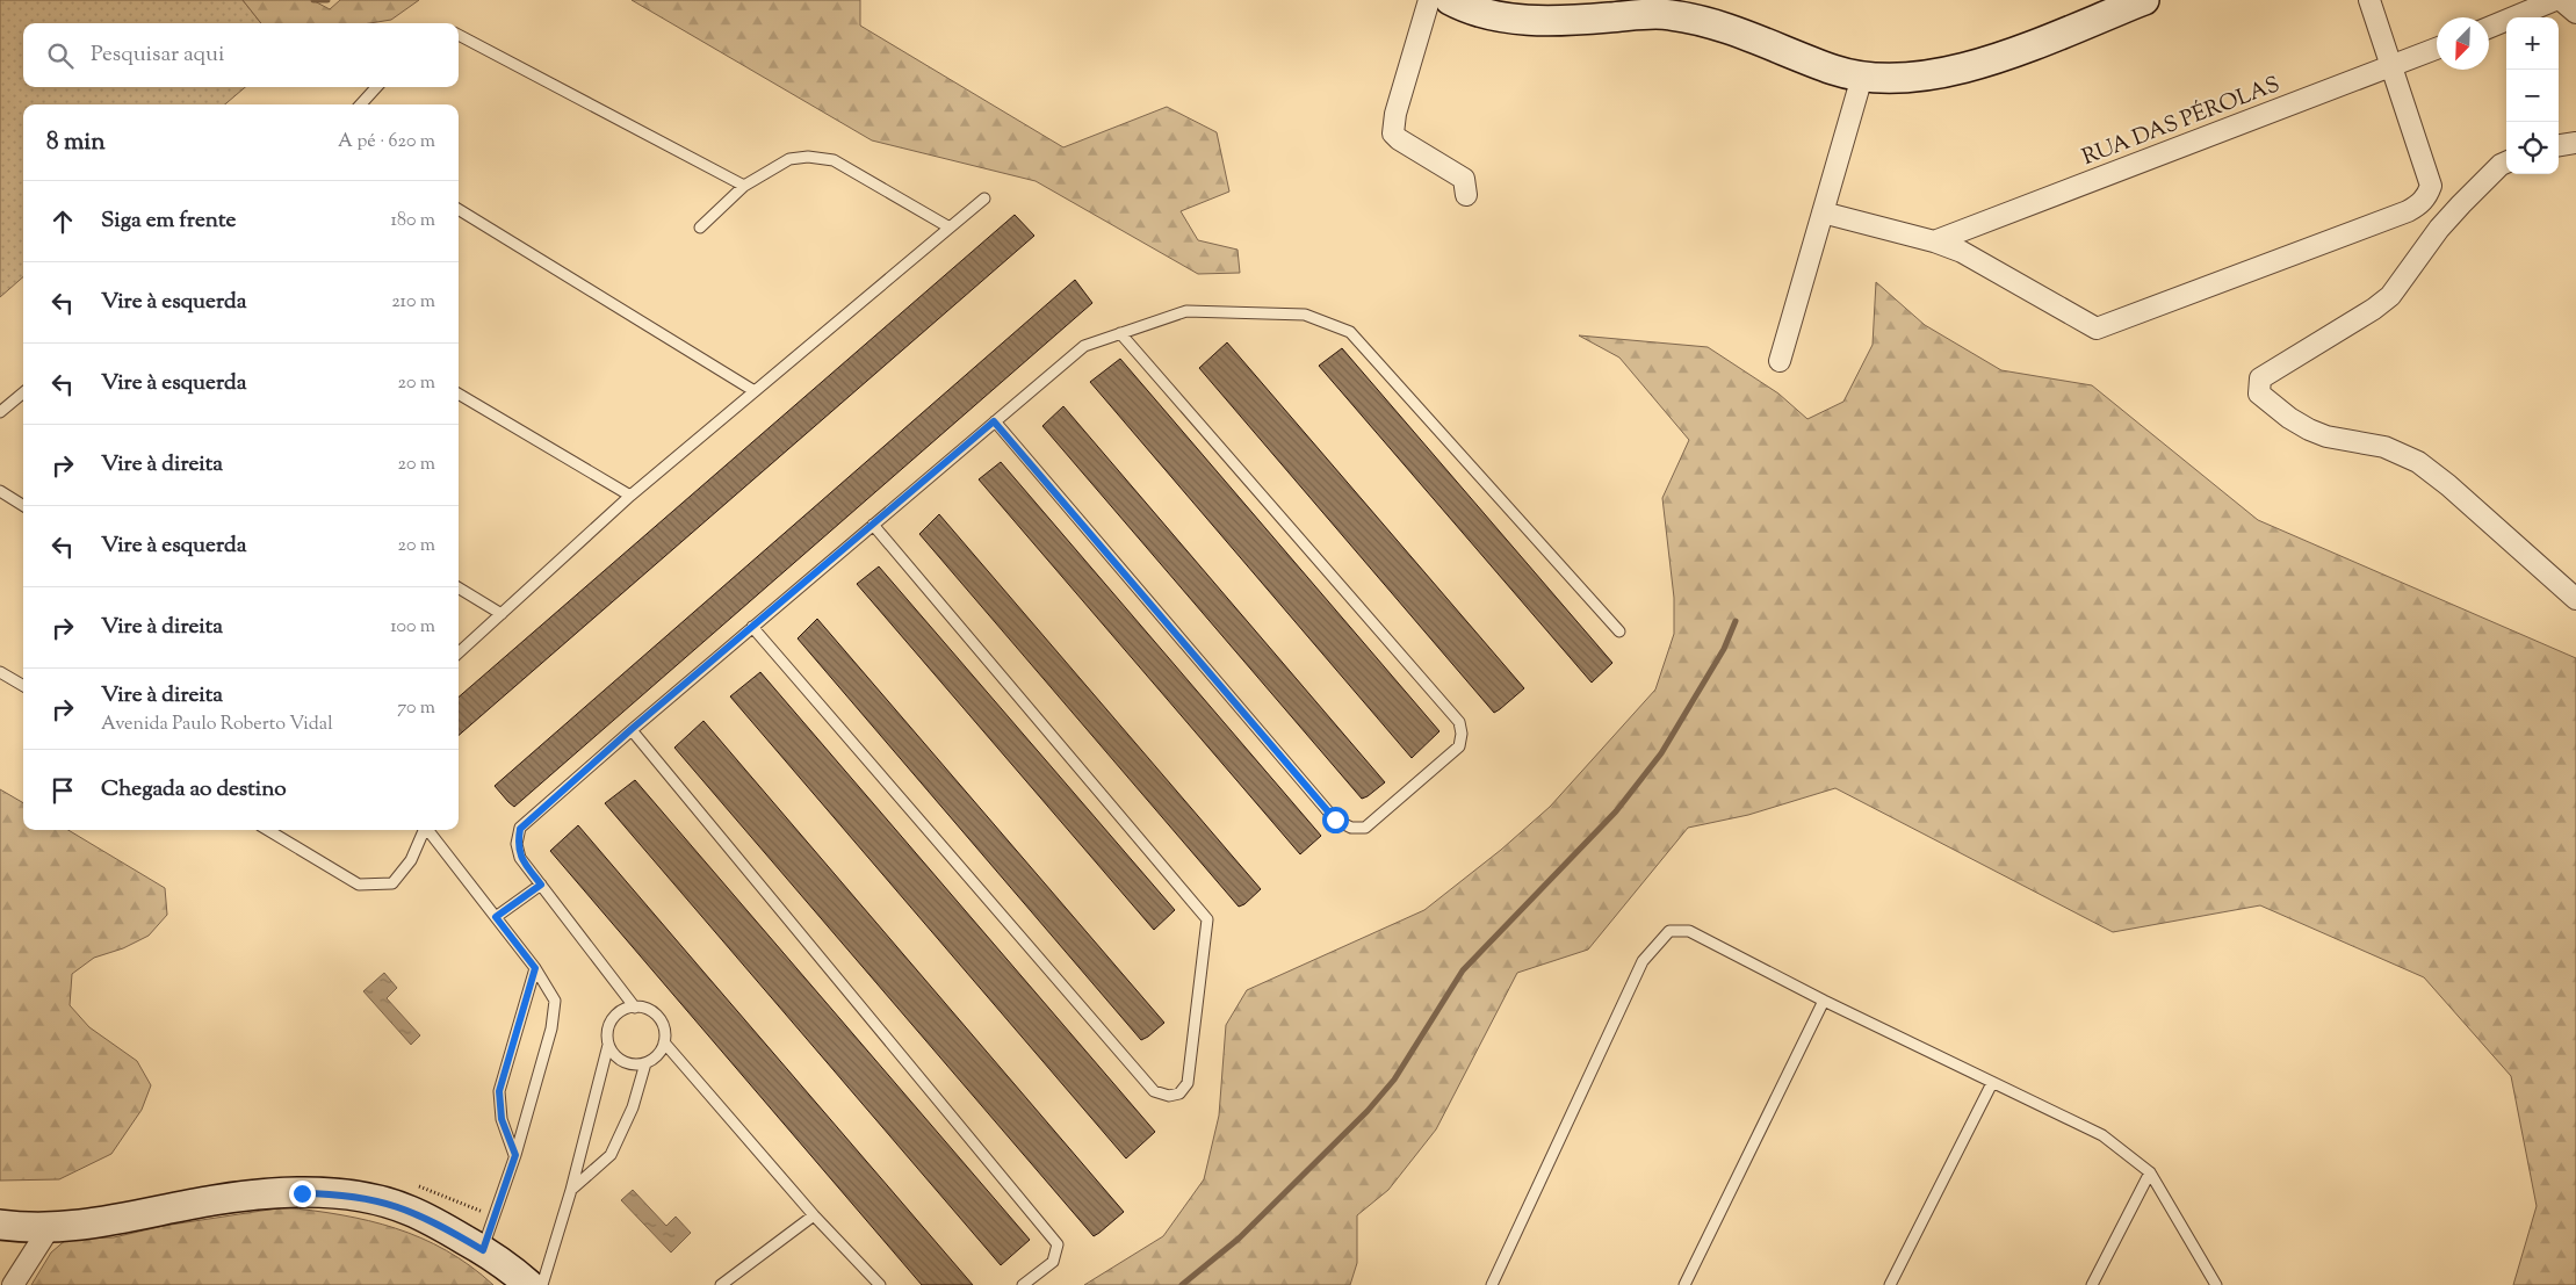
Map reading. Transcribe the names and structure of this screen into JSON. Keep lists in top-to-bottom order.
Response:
{
  "streets": {
    "street": ["RUA DAS PÉROLAS"]
  },
  "north": "bottom left",
  "page": {
    "map_buttons": ["+", "−"],
    "search": "Pesquisar aqui",
    "heading": ["8 min", "A pé · 620 m"],
    "list": [
      ["Siga em frente", "180 m"],
      ["Vire à esquerda", "210 m"],
      ["Vire à esquerda", "20 m"],
      ["Vire à direita", "20 m"],
      ["Vire à esquerda", "20 m"],
      ["Vire à direita", "100 m"],
      ["Vire à direita", "Avenida Paulo Roberto Vidal", "70 m"],
      "Chegada ao destino"
    ]
  }
}
